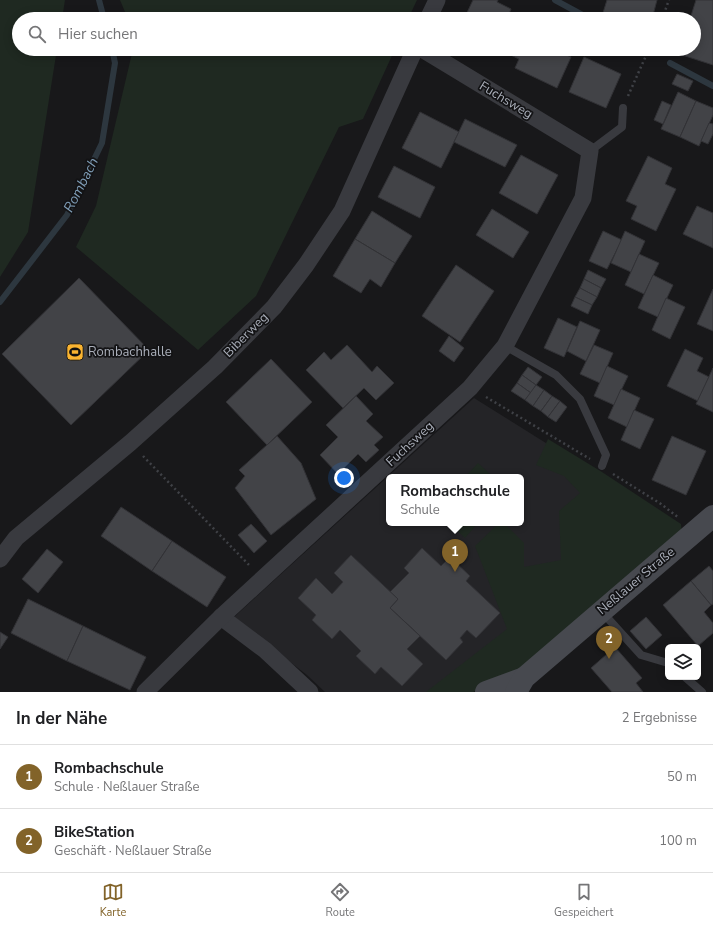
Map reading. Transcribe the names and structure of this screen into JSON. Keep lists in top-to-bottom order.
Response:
{
  "streets": {
    "main road": ["Neßlauer Straße"],
    "street": ["Fuchsweg", "Biberweg"]
  },
  "water": ["Rombach"],
  "places": {
    "sports": ["Rombachhalle"]
  },
  "page": {
    "search": "Hier suchen",
    "popup": ["Rombachschule", "Schule"],
    "pins": ["1", "2"],
    "heading": ["In der Nähe", "2 Ergebnisse"],
    "list": [
      {
        "mark": "1",
        "name": "Rombachschule",
        "note": "Schule · Neßlauer Straße",
        "value": "50 m"
      },
      {
        "mark": "2",
        "name": "BikeStation",
        "note": "Geschäft · Neßlauer Straße",
        "value": "100 m"
      }
    ],
    "nav": ["Karte", "Route", "Gespeichert"]
  }
}
